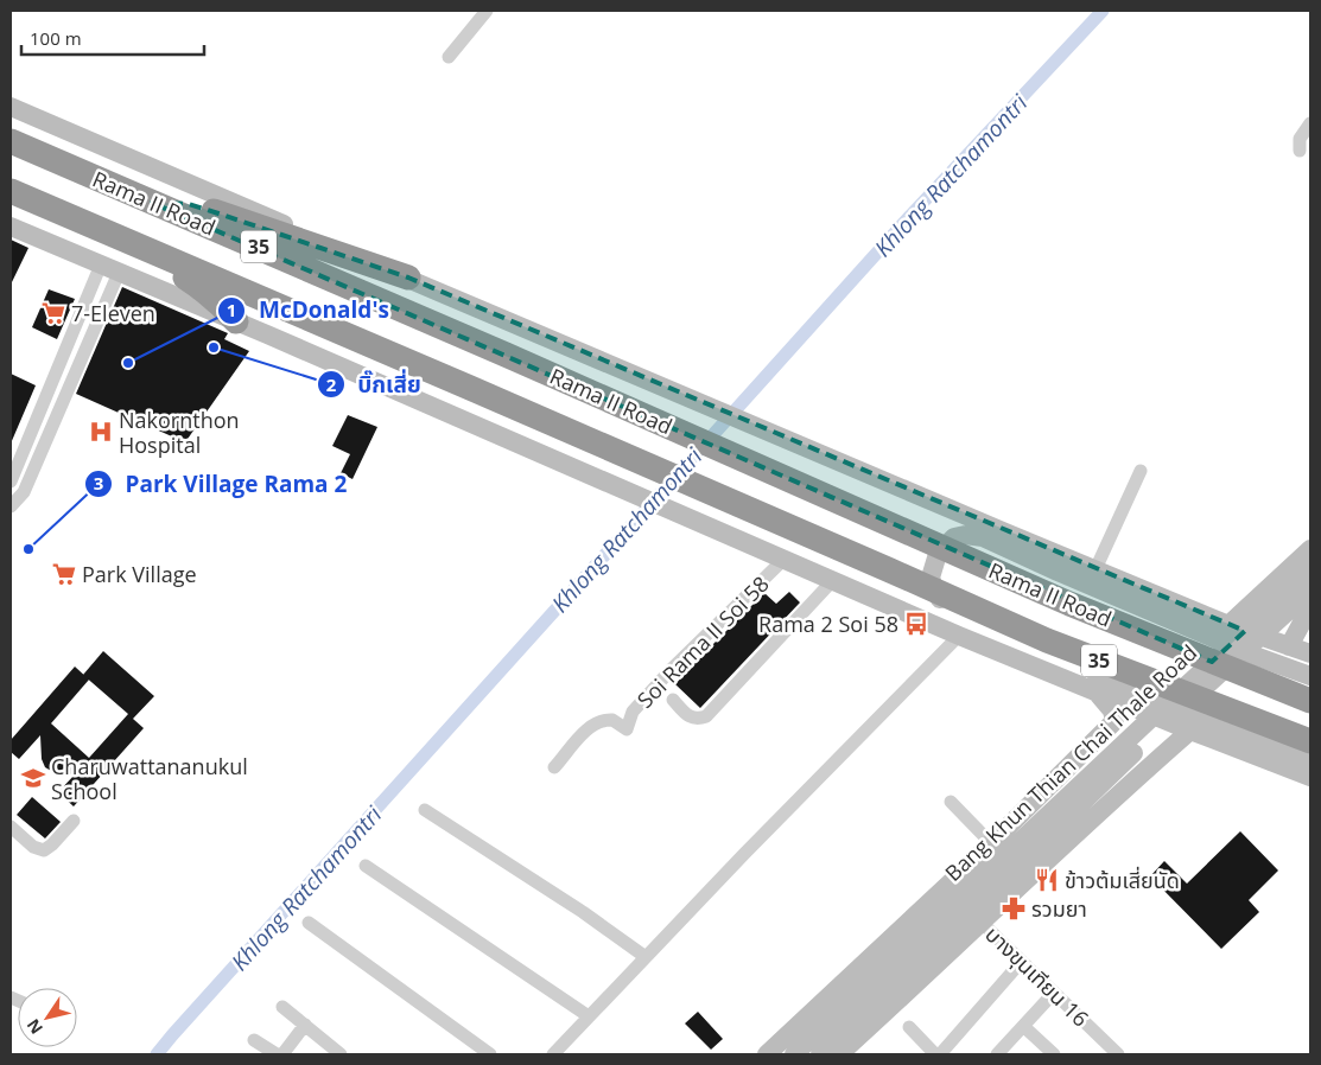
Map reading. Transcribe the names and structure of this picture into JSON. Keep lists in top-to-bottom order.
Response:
{
  "streets": {
    "highway": ["Rama II Road", "35"],
    "main road": ["Bang Khun Thian Chai Thale Road"],
    "street": ["Soi Rama II Soi 58", "บางขุนเทียน 16"]
  },
  "crossings": [
    ["35", "Soi Rama II Soi 58"]
  ],
  "water": ["Khlong Ratchamontri"],
  "places": {
    "supermarket": ["7-Eleven", "Park Village"],
    "other": ["บิ๊กเสี่ย", "McDonald's", "Park Village Rama 2"],
    "hospital": ["Nakornthon Hospital"],
    "bus stop": ["Rama 2 Soi 58"],
    "school or university": ["Charuwattananukul School"],
    "restaurant": ["ข้าวต้มเสี่ยนัด"],
    "pharmacy": ["รวมยา"]
  },
  "scale_bar": "100 m",
  "north": "bottom left"
}
